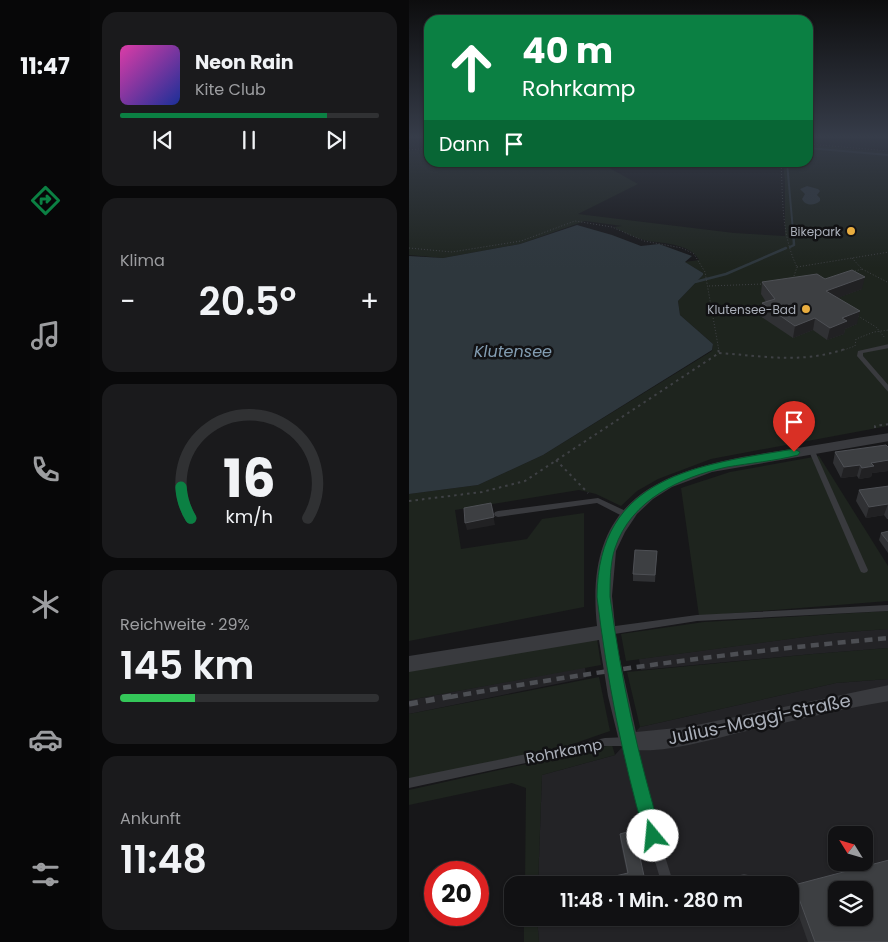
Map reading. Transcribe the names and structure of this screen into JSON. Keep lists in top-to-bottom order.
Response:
{
  "streets": {
    "street": ["Julius-Maggi-Straße"],
    "lane": ["Rohrkamp"]
  },
  "crossings": [
    ["Julius-Maggi-Straße", "Rohrkamp"]
  ],
  "water": ["Klutensee"],
  "places": ["Bikepark", "Klutensee-Bad"],
  "north": "top left",
  "page": {
    "tabs": "11:47",
    "turn": ["40 m", "Rohrkamp"],
    "song": ["Neon Rain", "Kite Club"],
    "then": "Dann",
    "tile": [
      "Klima",
      ["Reichweite · 29%", "145 km"],
      ["Ankunft", "11:48"]
    ],
    "heat": ["−", "20.5°", "+"],
    "limit": "20",
    "trip": "11:48 · 1 Min. · 280 m",
    "gauge": ["16", "km/h"]
  }
}
